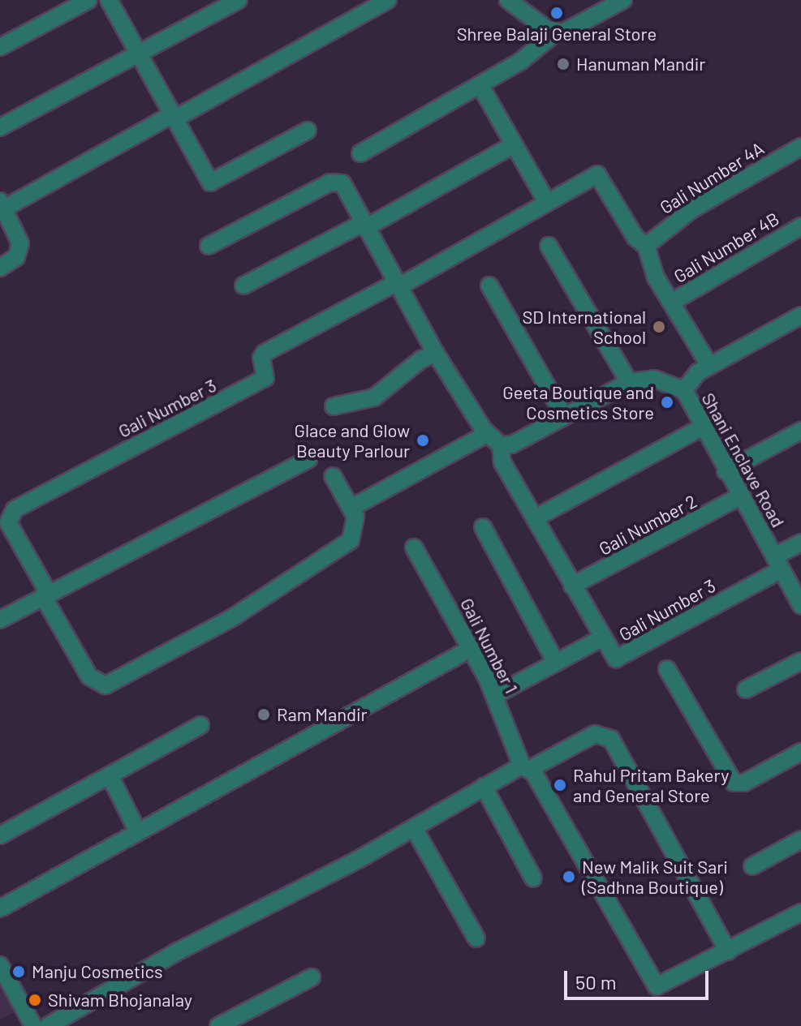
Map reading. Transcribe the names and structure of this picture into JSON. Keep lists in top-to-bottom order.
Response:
{
  "streets": {
    "street": [
      "Gali Number 4A",
      "Gali Number 4B",
      "Gali Number 3",
      "Shani Enclave Road",
      "Gali Number 2",
      "Gali Number 1"
    ]
  },
  "crossings": [
    ["Gali Number 3", "Shani Enclave Road"],
    ["Gali Number 3", "Gali Number 2"],
    ["Shani Enclave Road", "Gali Number 2"]
  ],
  "places": [
    "Shree Balaji General Store",
    "Hanuman Mandir",
    "SD International School",
    "Geeta Boutique and Cosmetics Store",
    "Glace and Glow Beauty Parlour",
    "Ram Mandir",
    "Rahul Pritam Bakery and General Store",
    "New Malik Suit Sari (Sadhna Boutique)",
    "Manju Cosmetics",
    "Shivam Bhojanalay"
  ],
  "scale_bar": "50 m"
}
